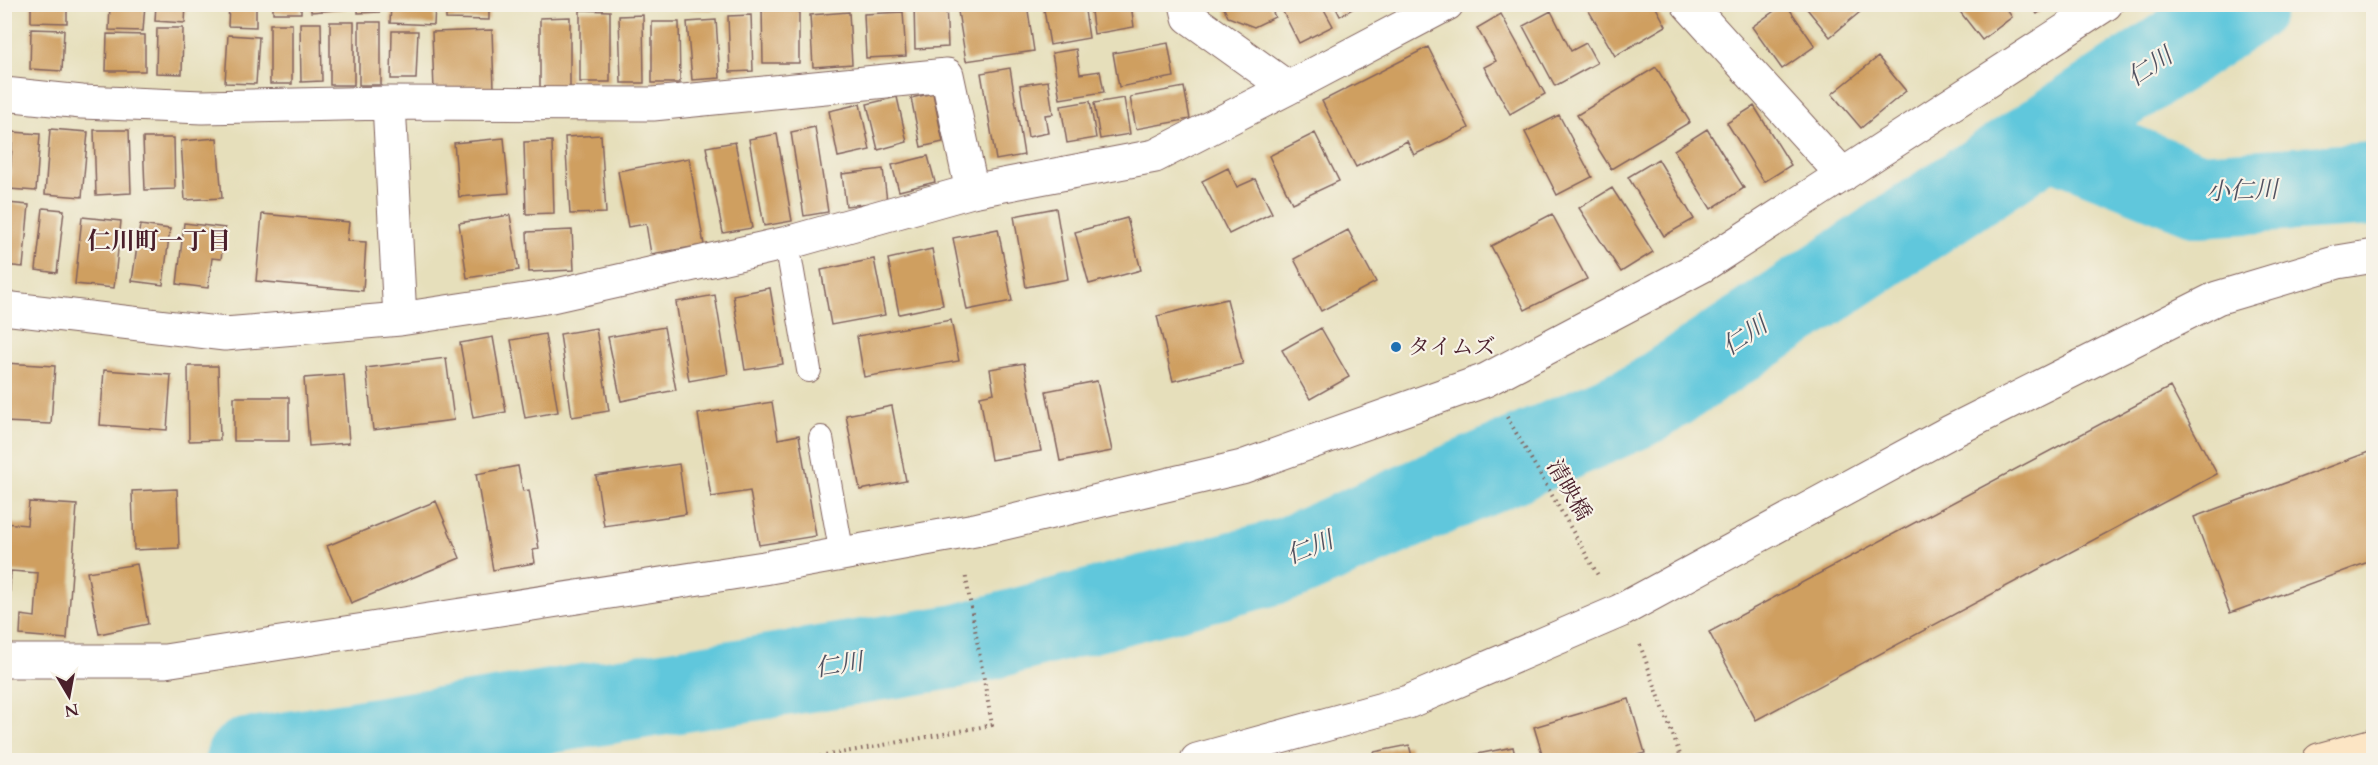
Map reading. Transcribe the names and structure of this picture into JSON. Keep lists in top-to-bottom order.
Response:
{
  "streets": {
    "path": ["清映橋"]
  },
  "districts": ["仁川町一丁目"],
  "water": ["仁川", "小仁川"],
  "places": ["タイムズ"],
  "north": "bottom"
}
